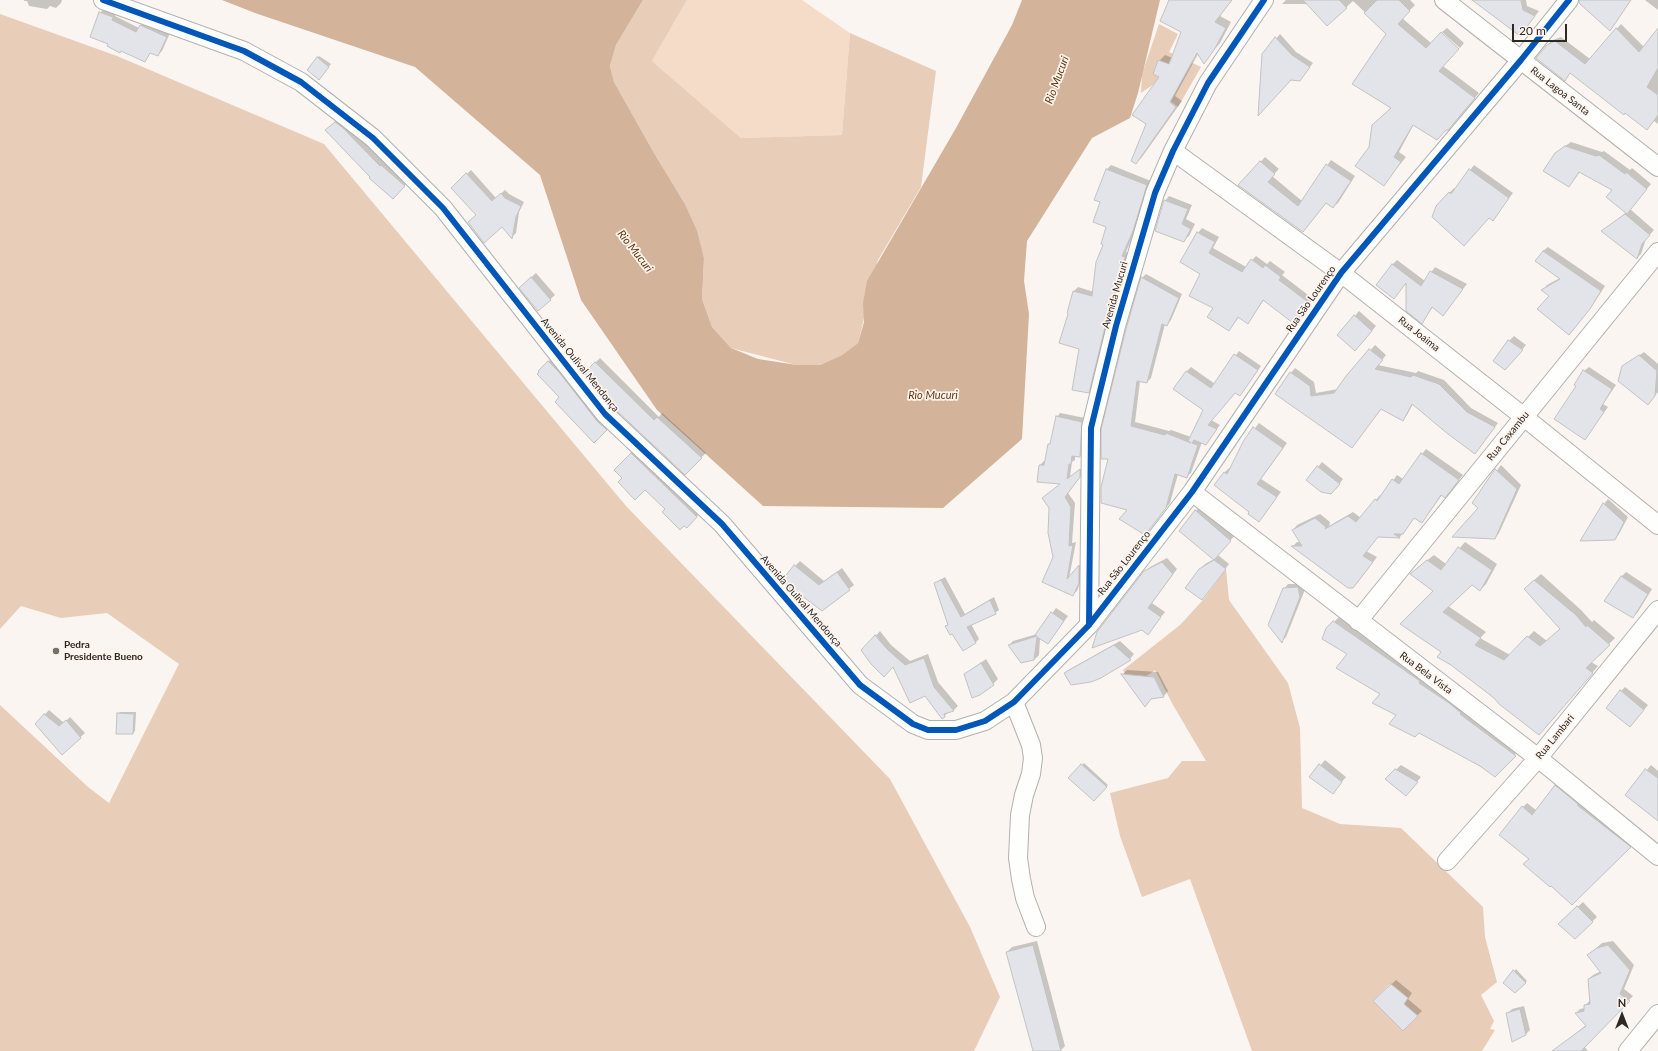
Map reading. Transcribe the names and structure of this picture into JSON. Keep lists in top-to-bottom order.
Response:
{
  "streets": {
    "street": [
      "Rua Lagoa Santa",
      "Avenida Mucuri",
      "Rua São Lourenço",
      "Rua Joaima",
      "Avenida Oulival Mendonça",
      "Rua Caxambu",
      "Rua Bela Vista",
      "Rua Lambari"
    ]
  },
  "crossings": [
    ["Rua Lagoa Santa", "Rua São Lourenço"],
    ["Avenida Mucuri", "Rua São Lourenço"],
    ["Avenida Mucuri", "Rua Joaima"],
    ["Avenida Mucuri", "Avenida Oulival Mendonça"],
    ["Rua São Lourenço", "Rua Joaima"],
    ["Rua São Lourenço", "Avenida Oulival Mendonça"],
    ["Rua São Lourenço", "Rua Bela Vista"],
    ["Rua Joaima", "Rua Caxambu"],
    ["Rua Caxambu", "Rua Bela Vista"],
    ["Rua Bela Vista", "Rua Lambari"]
  ],
  "water": ["Rio Mucuri"],
  "places": ["Pedra Presidente Bueno"],
  "scale_bar": "20 m",
  "north": "top"
}
